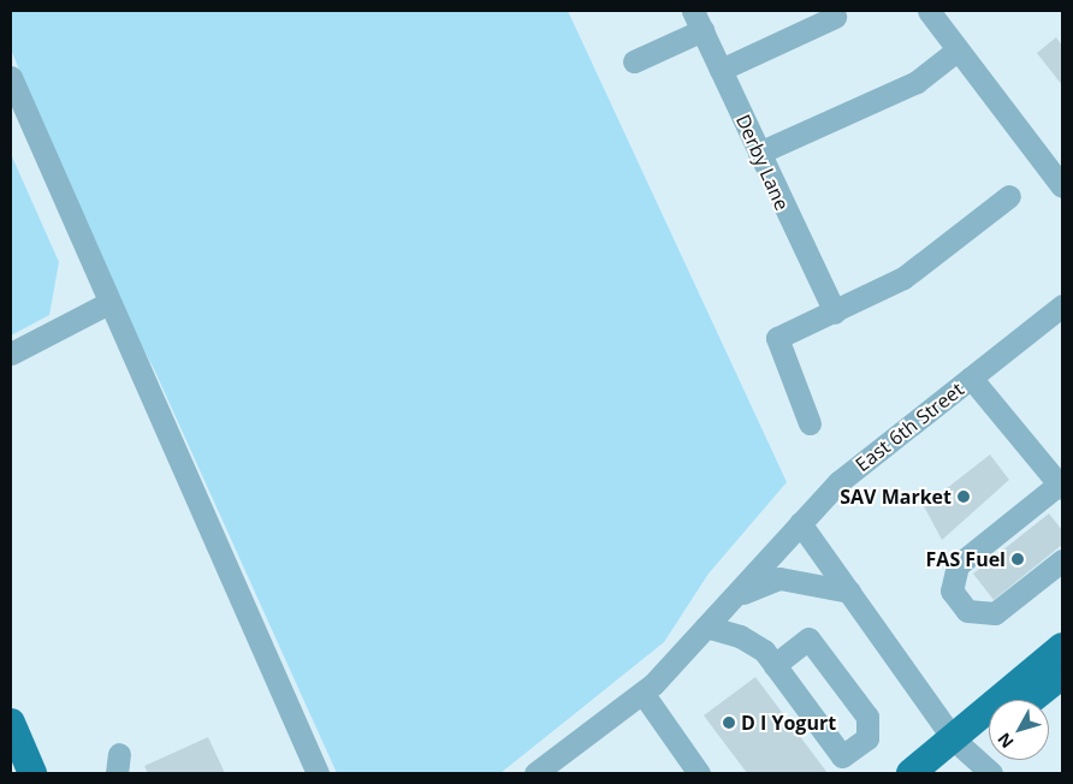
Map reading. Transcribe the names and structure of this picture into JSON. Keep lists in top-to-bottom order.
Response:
{
  "streets": {
    "street": ["Derby Lane", "East 6th Street"]
  },
  "places": ["SAV Market", "FAS Fuel", "D I Yogurt"],
  "north": "bottom left"
}
